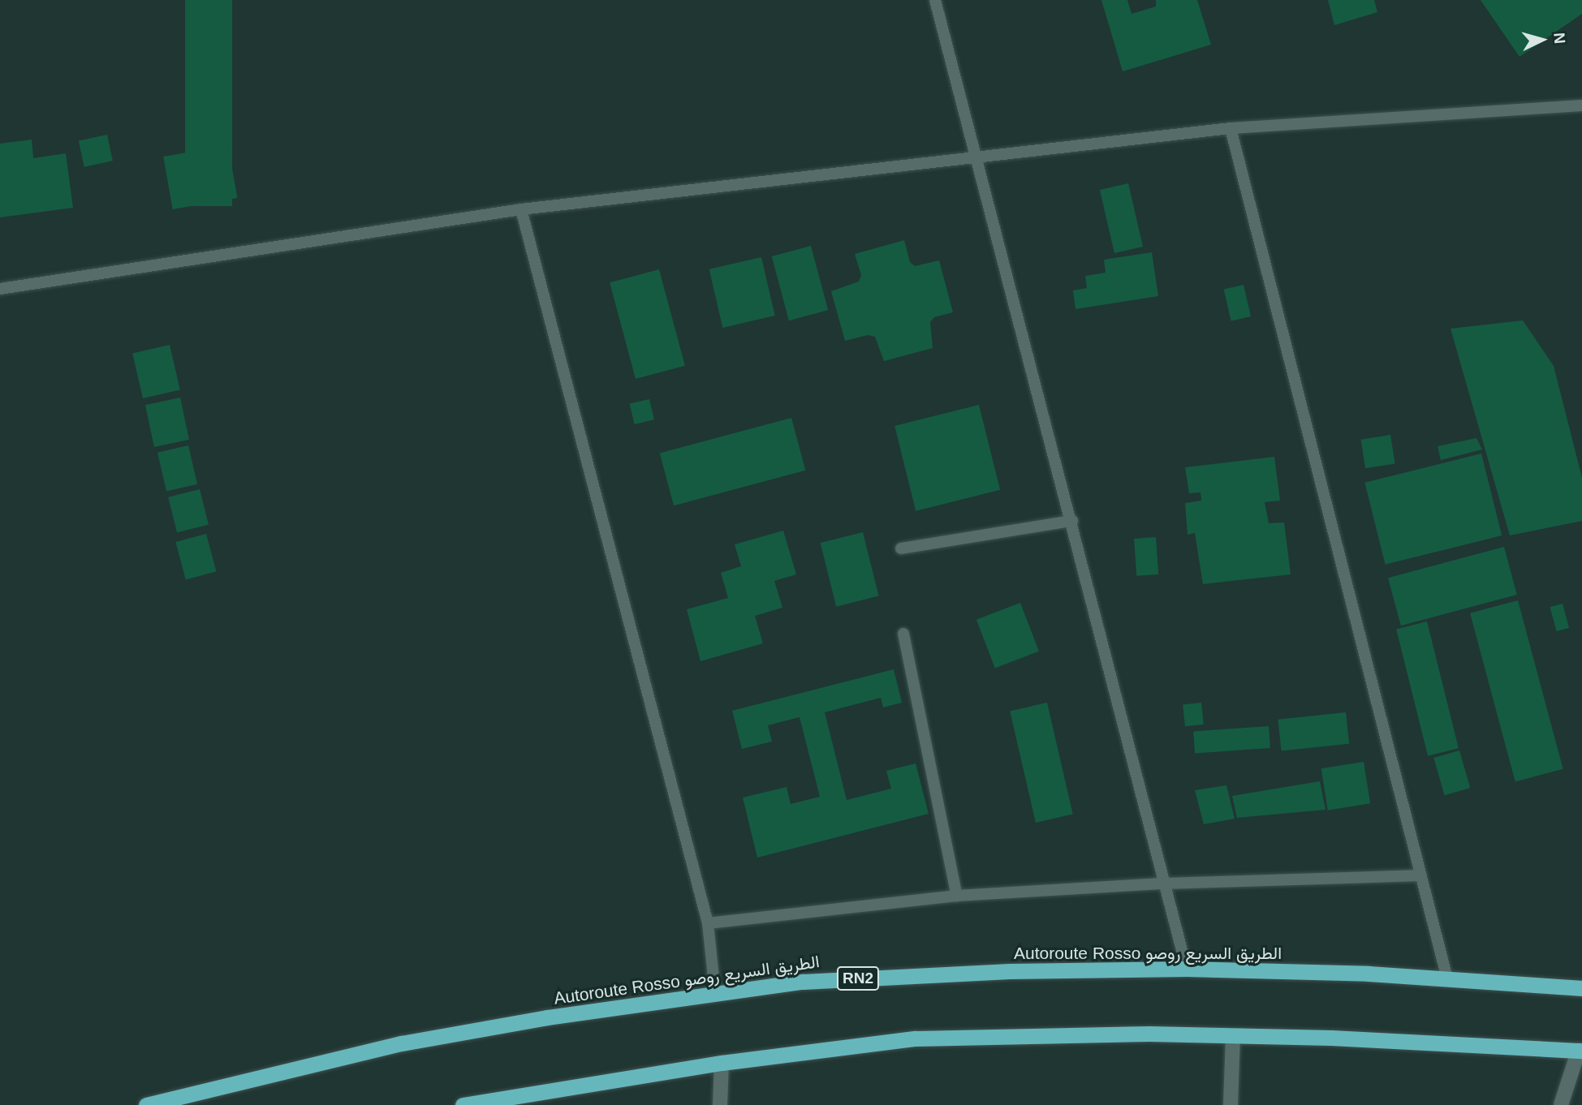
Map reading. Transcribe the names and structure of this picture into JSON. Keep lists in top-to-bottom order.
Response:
{
  "streets": {
    "highway": ["Autoroute Rosso الطريق السريع روصو", "RN2"]
  },
  "north": "right"
}
